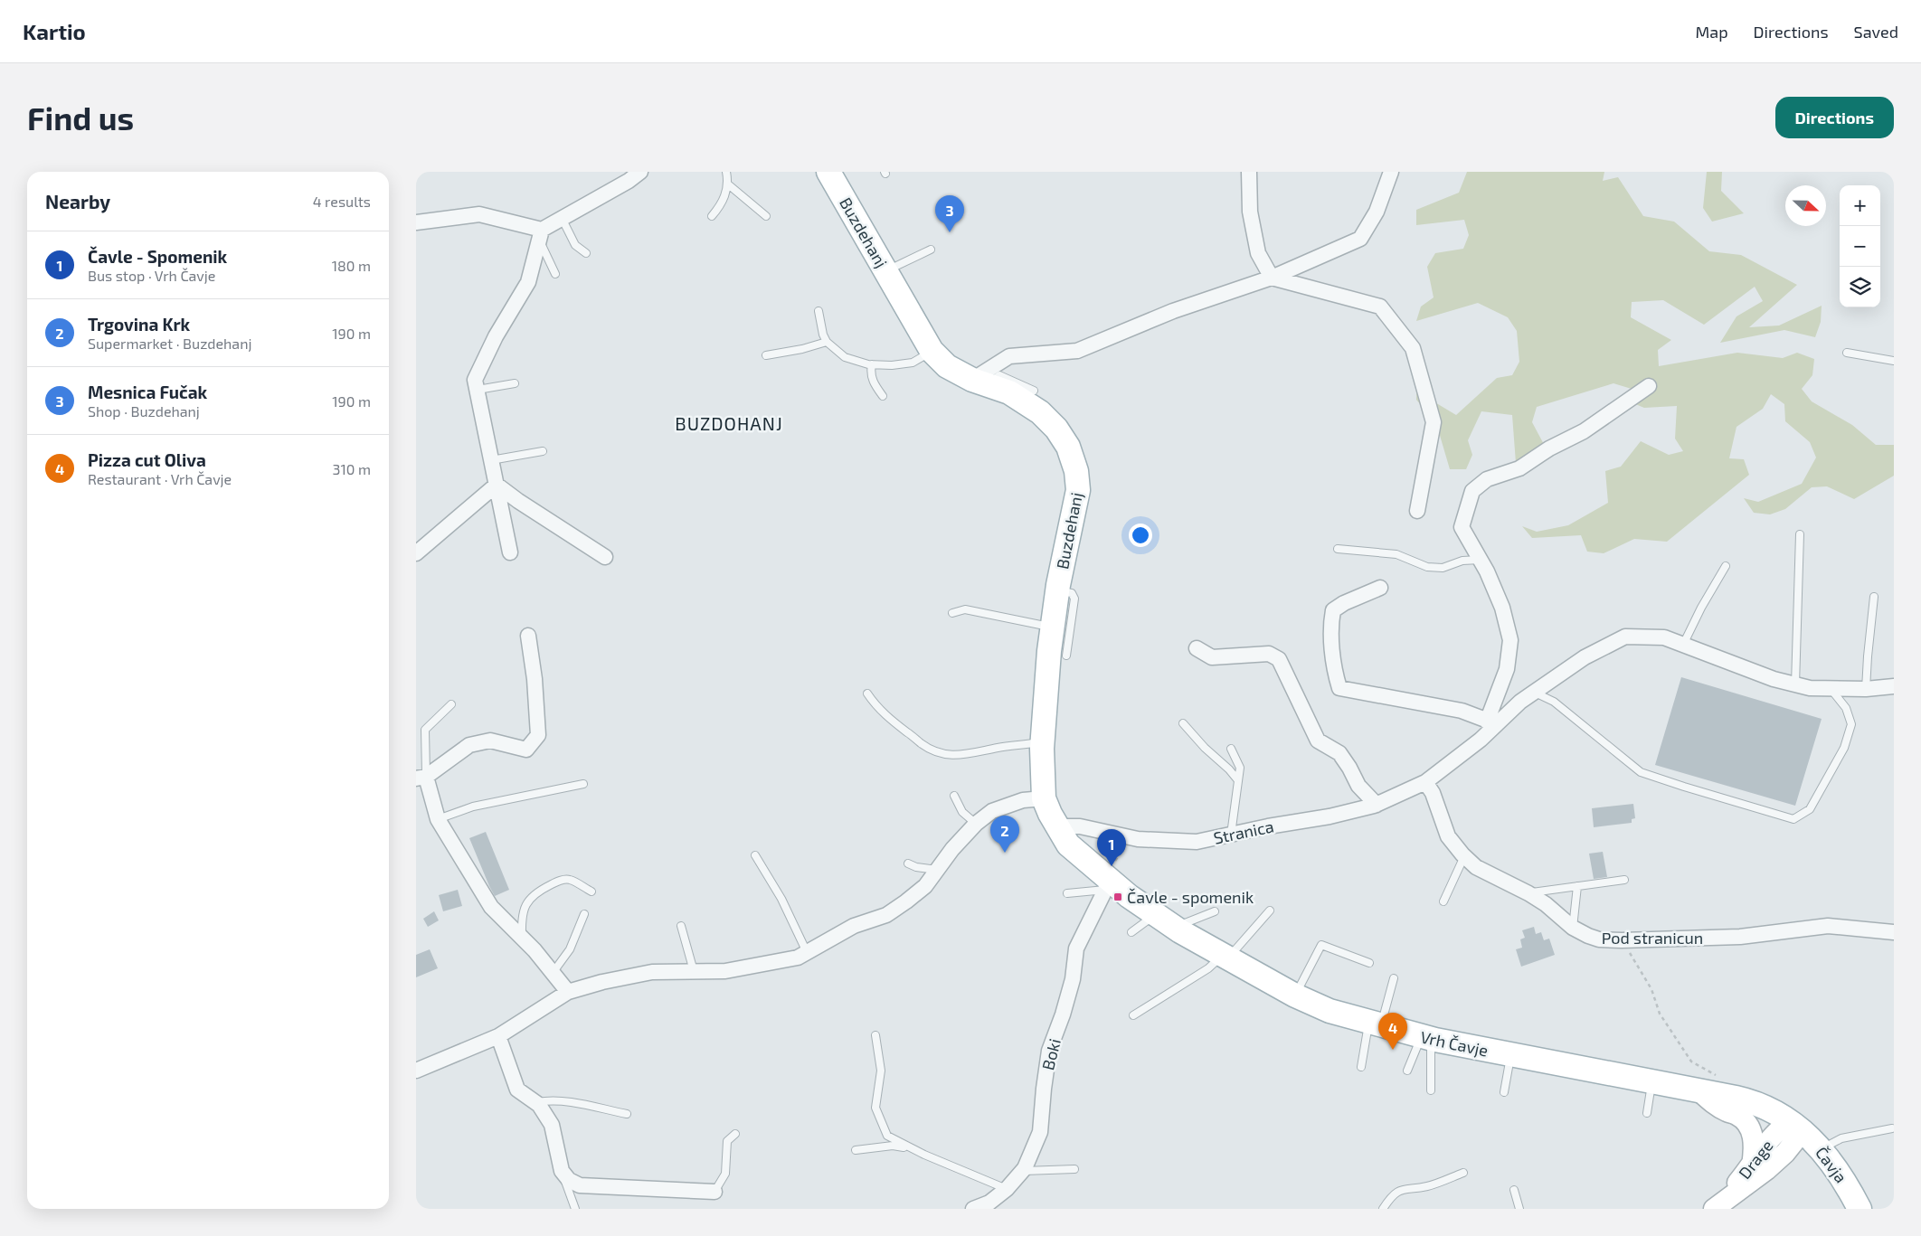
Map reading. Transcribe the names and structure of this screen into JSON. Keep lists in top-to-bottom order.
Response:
{
  "streets": {
    "main road": [
      "Buzdehanj",
      "Vrh Čavje",
      "Drage",
      "Čavja"
    ],
    "street": ["Stranica", "Pod stranicun", "Boki"]
  },
  "crossings": [
    ["Buzdehanj", "Stranica"],
    ["Buzdehanj", "Vrh Čavje"],
    ["Stranica", "Pod stranicun"],
    ["Stranica", "Vrh Čavje"],
    ["Vrh Čavje", "Boki"],
    ["Vrh Čavje", "Drage"],
    ["Vrh Čavje", "Čavja"],
    ["Drage", "Čavja"]
  ],
  "districts": ["BUZDOHANJ"],
  "places": {
    "transit": ["Čavle - spomenik"]
  },
  "north": "right",
  "page": {
    "header": "Kartio",
    "nav": ["Map", "Directions", "Saved"],
    "buttons": "Directions",
    "title": "Find us",
    "heading": ["Nearby", "4 results"],
    "map_buttons": ["+", "−"],
    "pins": [
      "3",
      "2",
      "1",
      "4"
    ],
    "list": [
      {
        "mark": "1",
        "name": "Čavle - Spomenik",
        "note": "Bus stop · Vrh Čavje",
        "value": "180 m"
      },
      {
        "mark": "2",
        "name": "Trgovina Krk",
        "note": "Supermarket · Buzdehanj",
        "value": "190 m"
      },
      {
        "mark": "3",
        "name": "Mesnica Fučak",
        "note": "Shop · Buzdehanj",
        "value": "190 m"
      },
      {
        "mark": "4",
        "name": "Pizza cut Oliva",
        "note": "Restaurant · Vrh Čavje",
        "value": "310 m"
      }
    ]
  }
}
